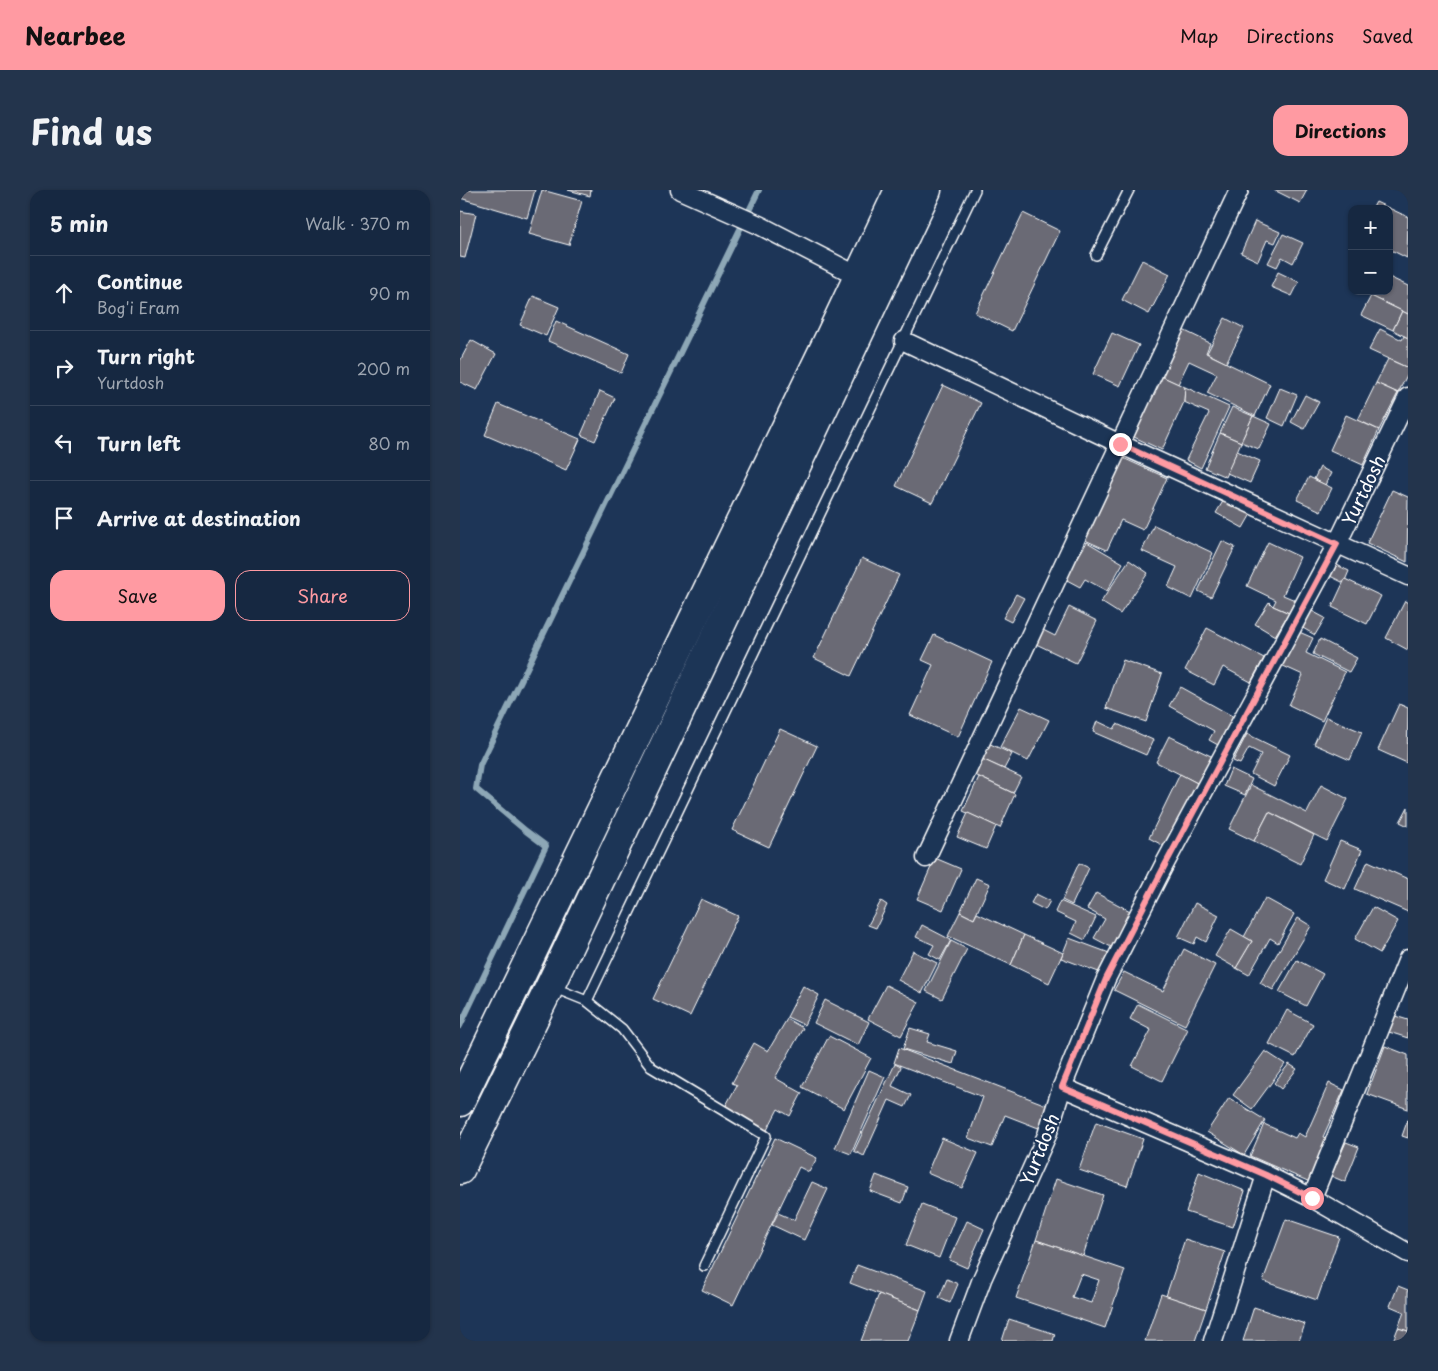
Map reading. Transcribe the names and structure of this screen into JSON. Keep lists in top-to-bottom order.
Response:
{
  "streets": {
    "street": ["Yurtdosh"]
  },
  "page": {
    "header": "Nearbee",
    "nav": ["Map", "Directions", "Saved"],
    "title": "Find us",
    "buttons": [
      "Directions",
      ["Save", "Share"]
    ],
    "heading": ["5 min", "Walk · 370 m"],
    "map_buttons": ["+", "−"],
    "list": [
      ["Continue", "Bog'i Eram", "90 m"],
      ["Turn right", "Yurtdosh", "200 m"],
      ["Turn left", "80 m"],
      "Arrive at destination"
    ]
  }
}
